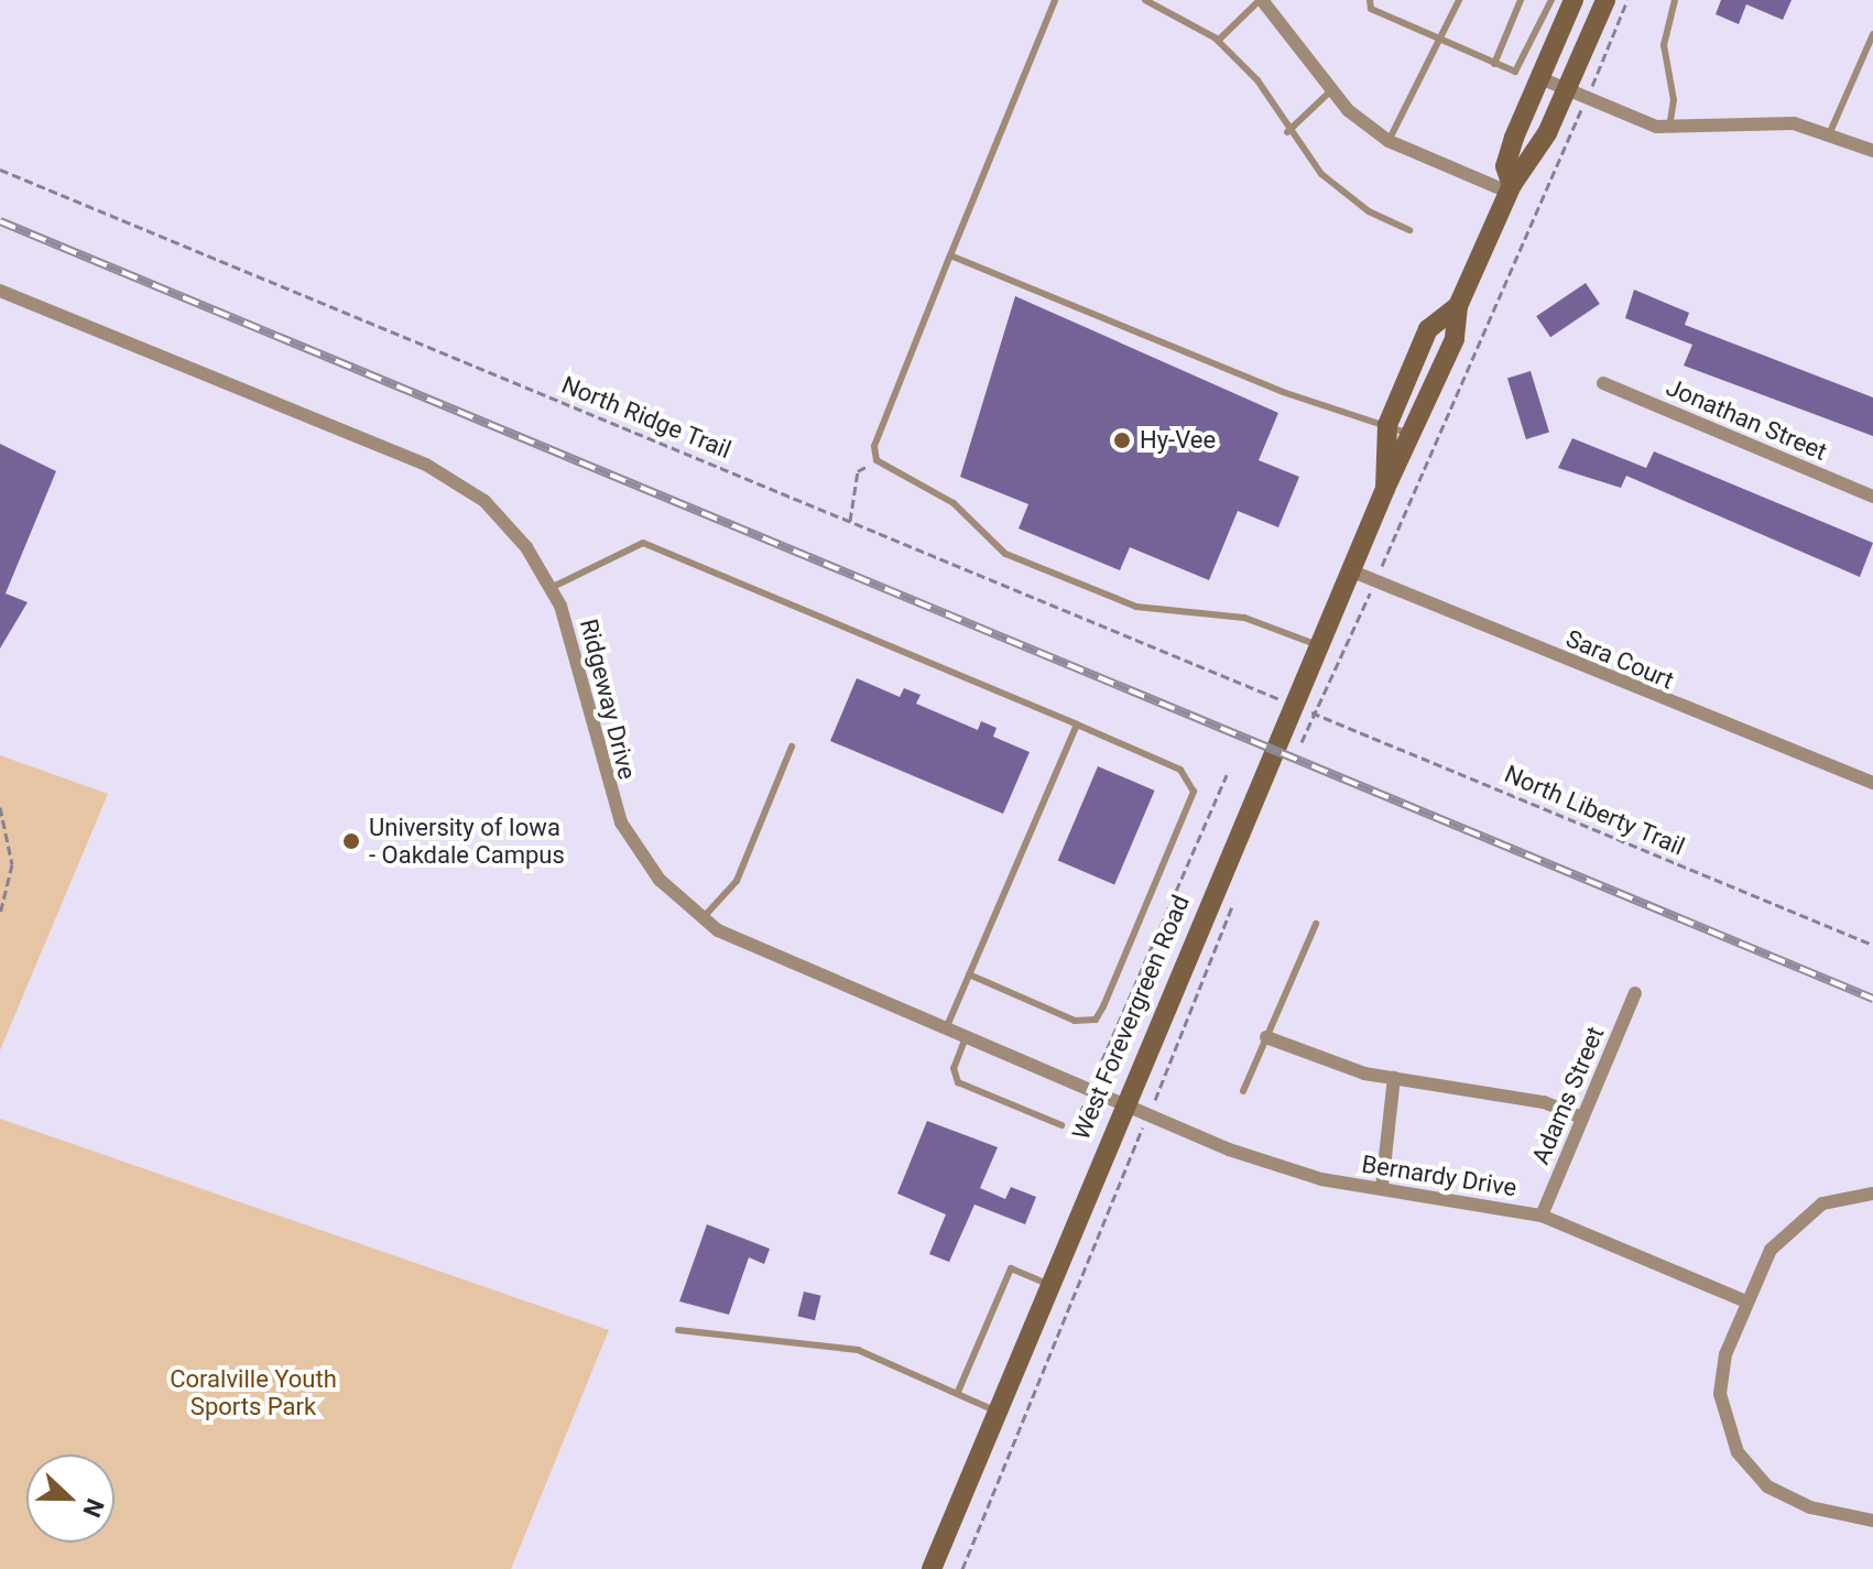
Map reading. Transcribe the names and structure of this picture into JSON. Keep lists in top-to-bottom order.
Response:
{
  "streets": {
    "street": [
      "Jonathan Street",
      "Sara Court",
      "Ridgeway Drive",
      "West Forevergreen Road",
      "Adams Street",
      "Bernardy Drive"
    ],
    "path": ["North Ridge Trail", "North Liberty Trail"]
  },
  "crossings": [
    ["Sara Court", "West Forevergreen Road"],
    ["Ridgeway Drive", "West Forevergreen Road"],
    ["Ridgeway Drive", "Bernardy Drive"],
    ["West Forevergreen Road", "Bernardy Drive"],
    ["Adams Street", "Bernardy Drive"]
  ],
  "parks": ["Coralville Youth Sports Park"],
  "places": ["Hy-Vee", "University of Iowa - Oakdale Campus"],
  "north": "right"
}
